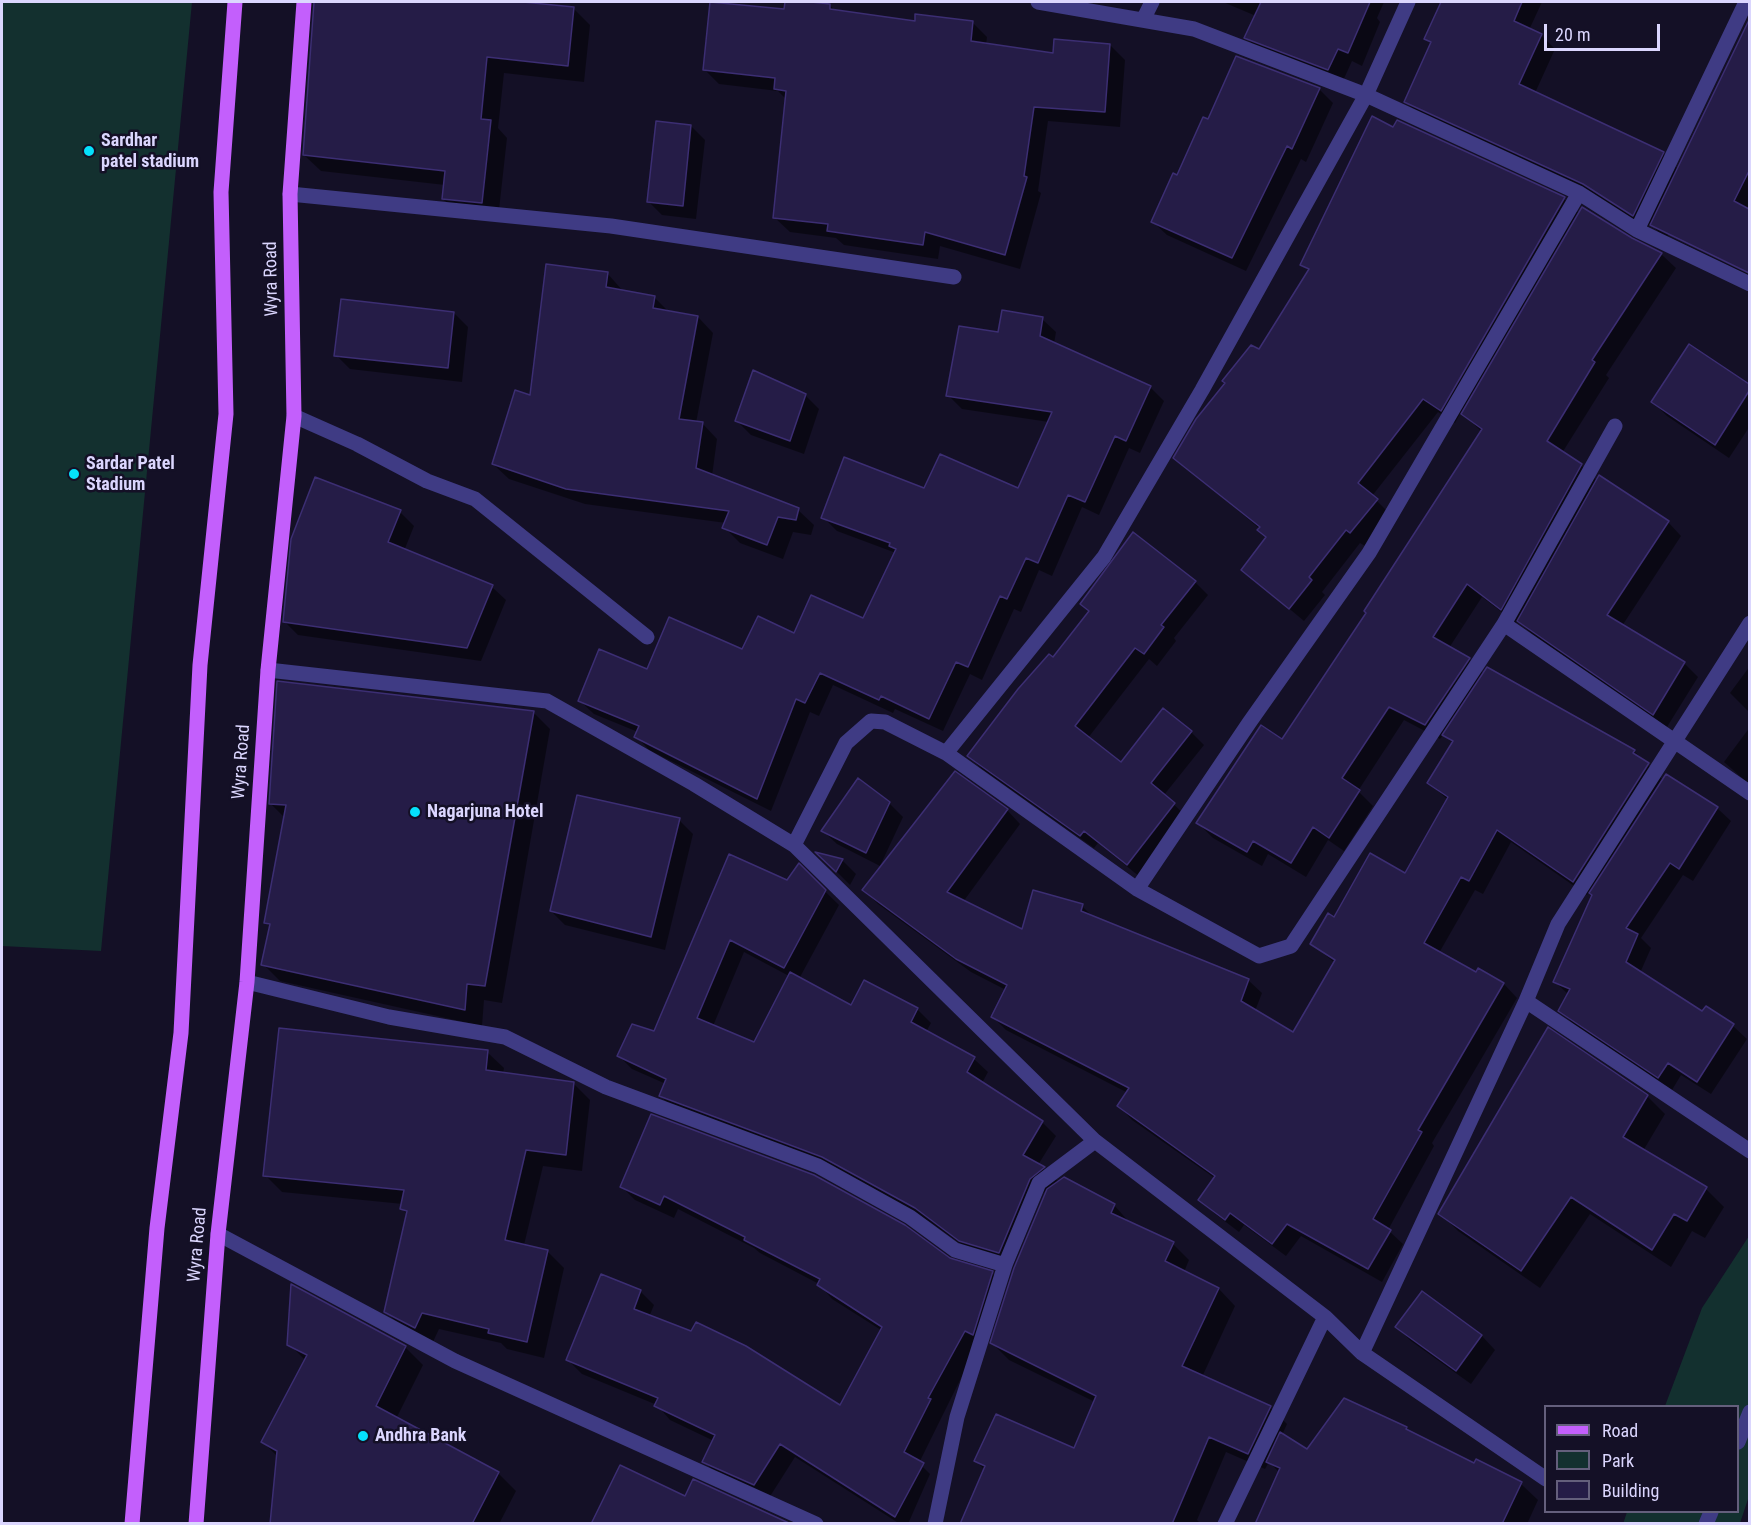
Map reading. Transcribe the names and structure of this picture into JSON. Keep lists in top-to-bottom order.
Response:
{
  "streets": {
    "main road": ["Wyra Road"]
  },
  "places": [
    "Sardhar patel stadium",
    "Sardar Patel Stadium",
    "Nagarjuna Hotel",
    "Andhra Bank"
  ],
  "legend": ["Road", "Park", "Building"],
  "scale_bar": "20 m"
}
